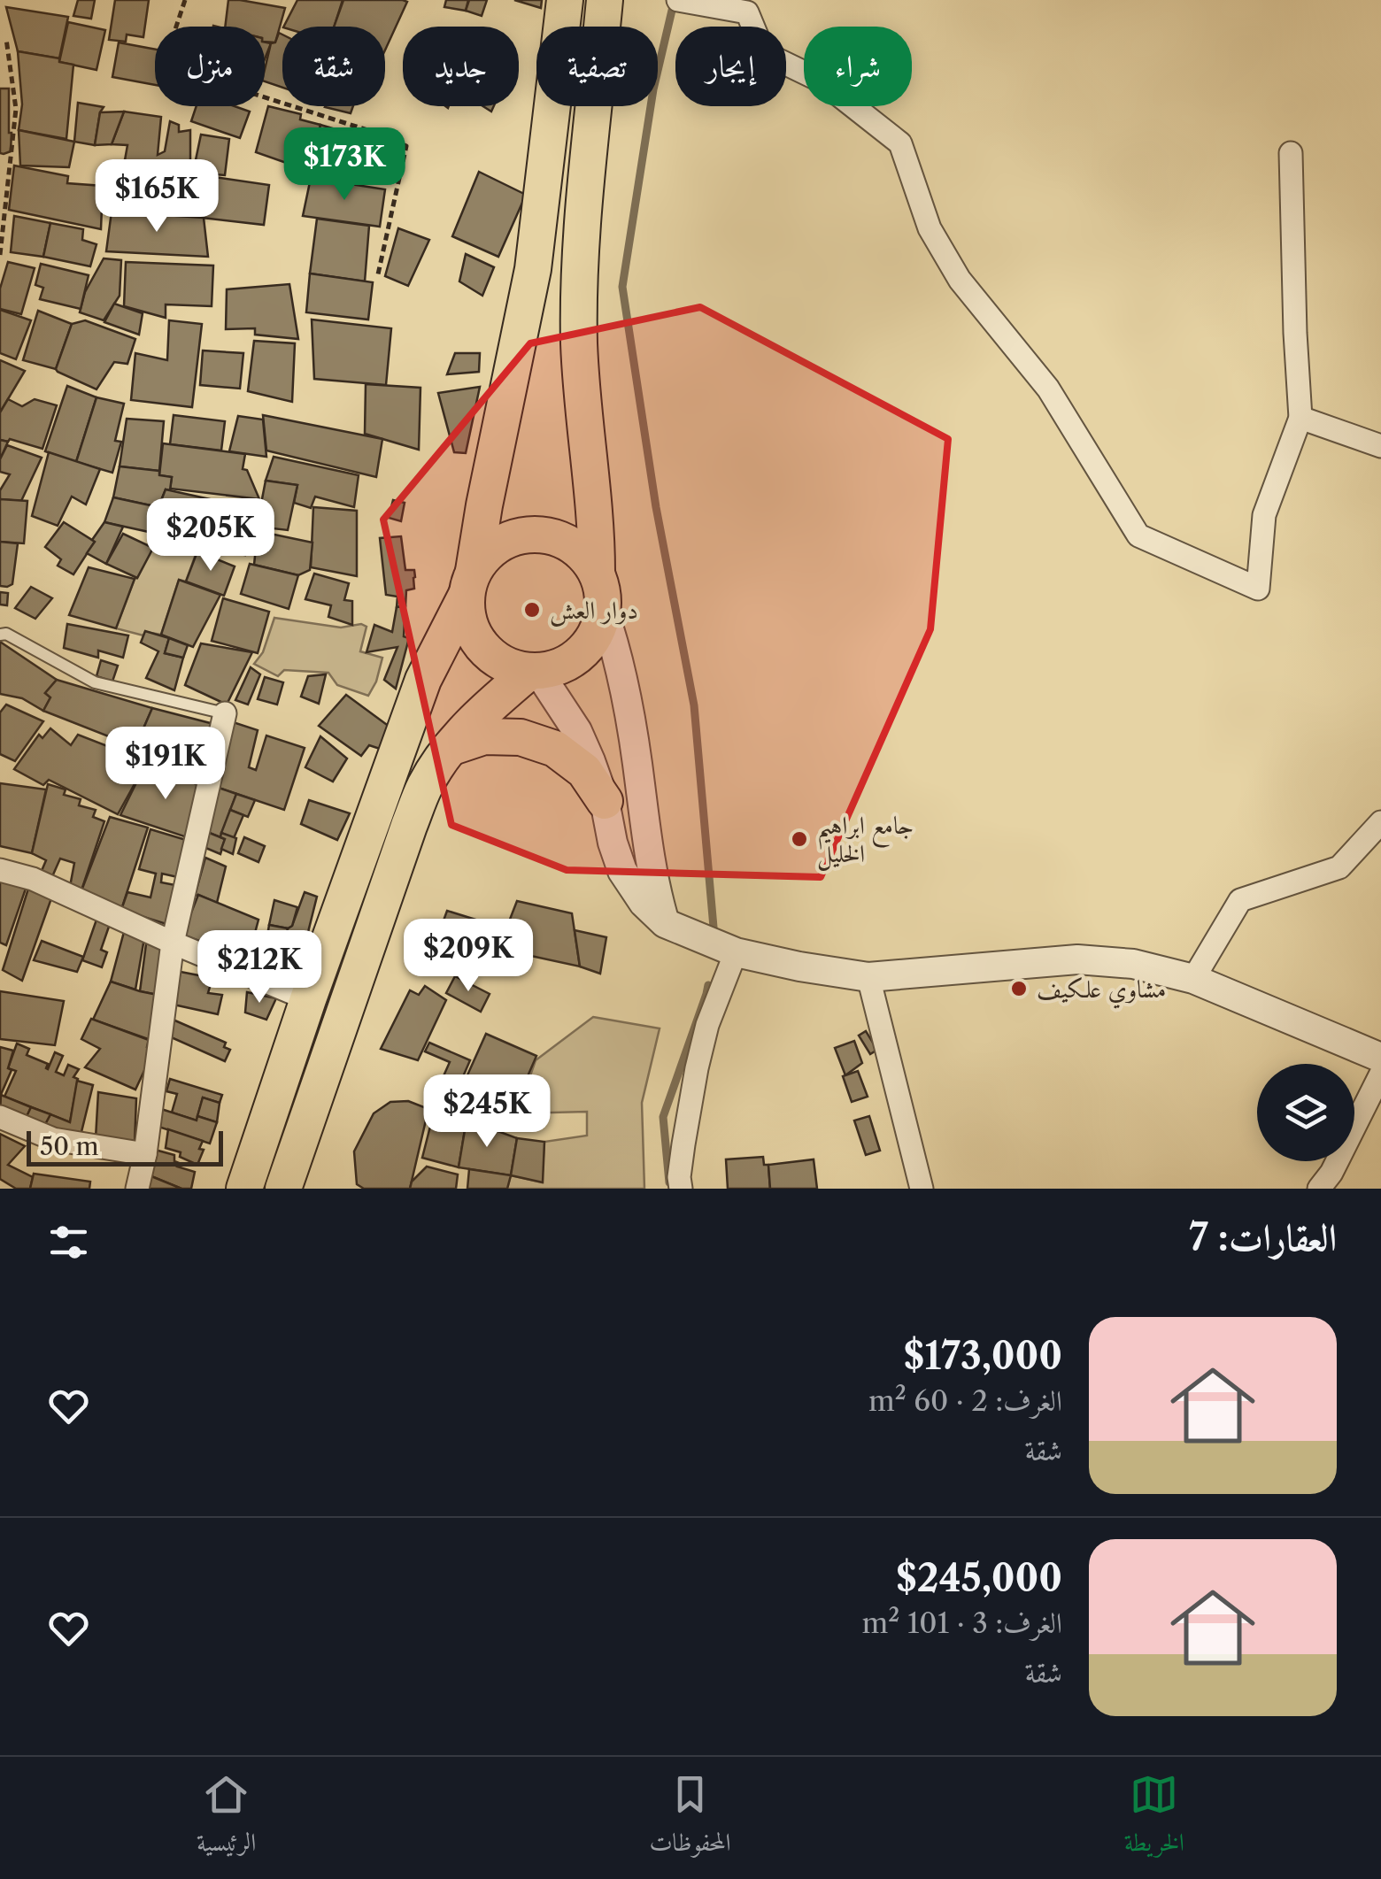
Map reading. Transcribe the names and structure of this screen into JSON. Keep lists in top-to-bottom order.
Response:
{
  "places": ["دوار العش", "جامع ابراهيم الخليل", "مشاوي علكيف"],
  "scale_bar": "50 m",
  "page": {
    "chip": [
      "شراء",
      "إيجار",
      "تصفية",
      "جديد",
      "شقة",
      "منزل"
    ],
    "price": [
      "$173K",
      "$165K",
      "$205K",
      "$191K",
      "$209K",
      "$212K",
      "$245K"
    ],
    "scale": "50 m",
    "heading": "العقارات: 7",
    "list": [
      {
        "name": "$173,000",
        "note": "الغرف: 2 · 60 m² · شقة"
      },
      {
        "name": "$245,000",
        "note": "الغرف: 3 · 101 m² · شقة"
      }
    ],
    "tabs": ["الخريطة", "المحفوظات", "الرئيسية"]
  }
}
